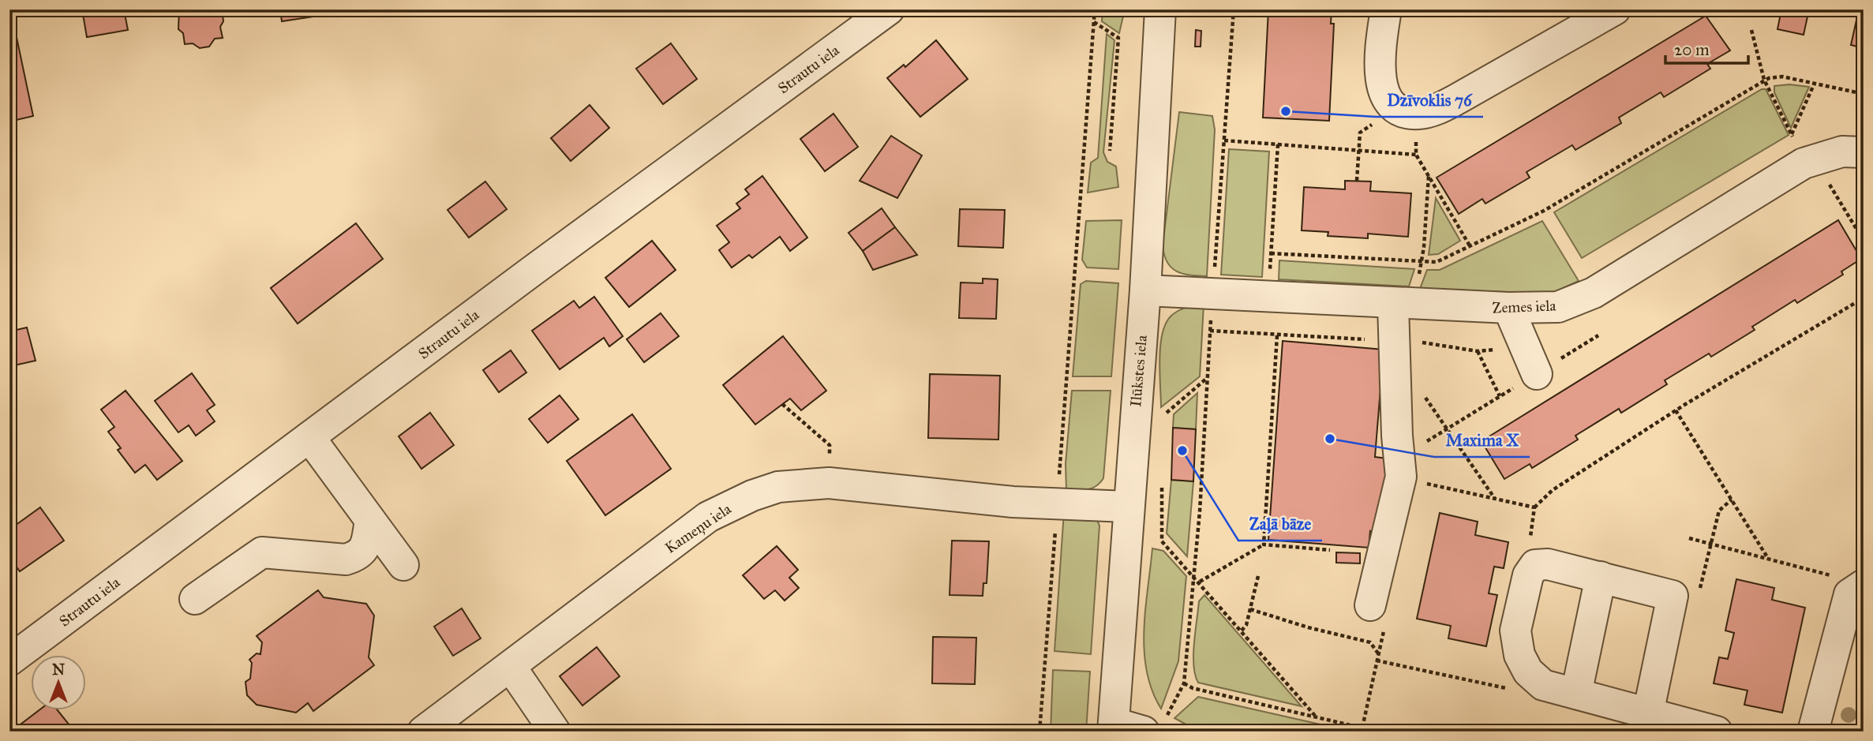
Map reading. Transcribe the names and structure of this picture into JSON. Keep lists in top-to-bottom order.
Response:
{
  "streets": {
    "street": [
      "Strautu iela",
      "Zemes iela",
      "Ilūkstes iela",
      "Kameņu iela"
    ]
  },
  "crossings": [
    ["Zemes iela", "Ilūkstes iela"],
    ["Ilūkstes iela", "Kameņu iela"]
  ],
  "places": ["Dzīvoklis 76", "Maxima X", "Zaļā bāze"],
  "scale_bar": "20 m",
  "north": "top"
}
